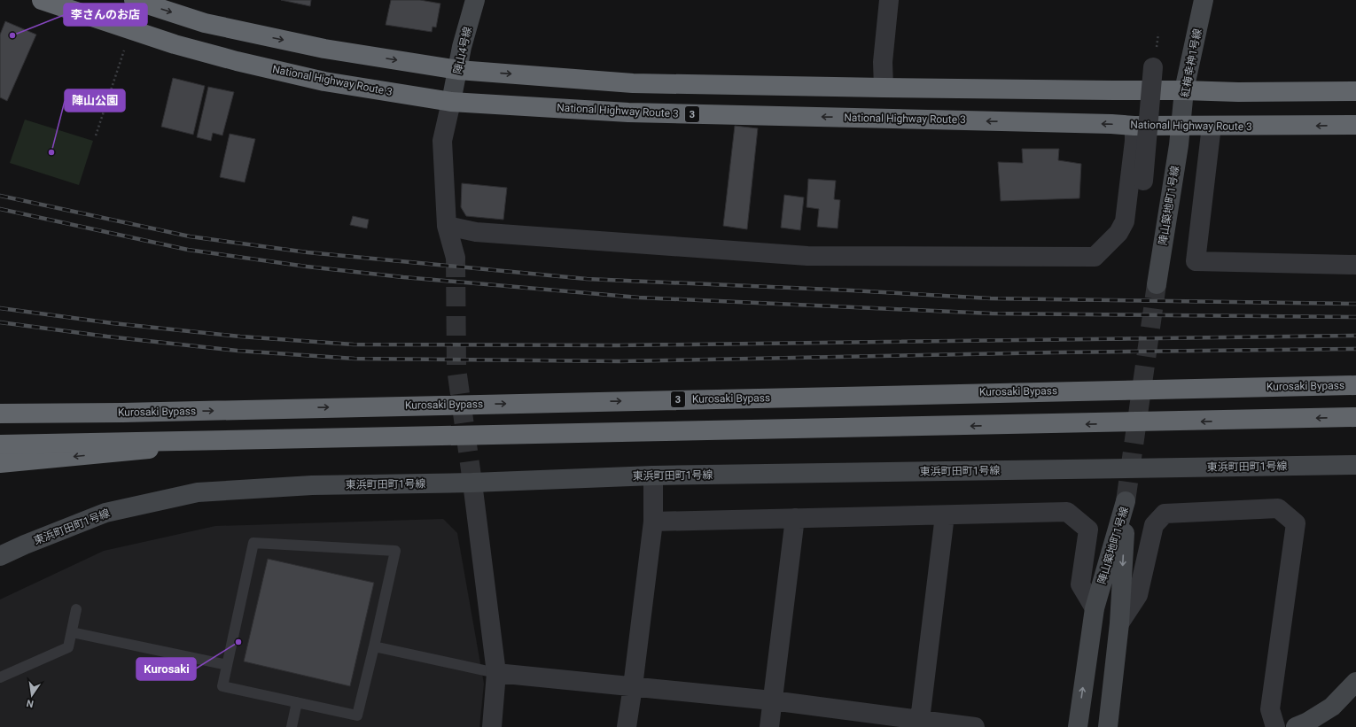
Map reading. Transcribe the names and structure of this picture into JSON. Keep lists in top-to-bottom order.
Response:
{
  "streets": {
    "highway": ["National Highway Route 3", "3", "Kurosaki Bypass"],
    "street": [
      "陣山4号線",
      "紅梅幸神1号線",
      "陣山築地町1号線",
      "東浜町田町1号線"
    ]
  },
  "crossings": [
    ["陣山4号線", "National Highway Route 3"],
    ["紅梅幸神1号線", "National Highway Route 3"],
    ["紅梅幸神1号線", "陣山築地町1号線"],
    ["National Highway Route 3", "陣山築地町1号線"]
  ],
  "places": ["李さんのお店", "陣山公園", "Kurosaki"],
  "north": "bottom"
}
